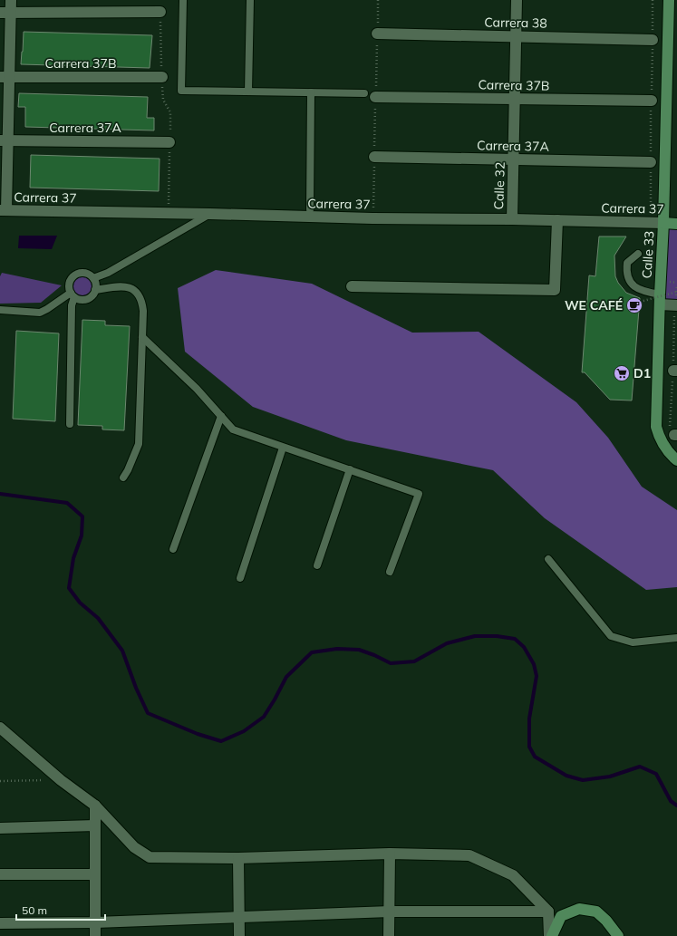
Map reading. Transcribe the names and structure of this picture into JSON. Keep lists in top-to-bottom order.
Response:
{
  "streets": {
    "street": [
      "Carrera 38",
      "Carrera 37B",
      "Carrera 37A",
      "Calle 32",
      "Carrera 37",
      "Calle 33"
    ]
  },
  "crossings": [
    ["Carrera 38", "Calle 32"],
    ["Carrera 37B", "Calle 32"],
    ["Carrera 37A", "Calle 32"],
    ["Calle 32", "Carrera 37"],
    ["Carrera 37", "Calle 33"]
  ],
  "places": {
    "cafe": ["WE CAFÉ"],
    "supermarket": ["D1"]
  },
  "scale_bar": "50 m"
}
